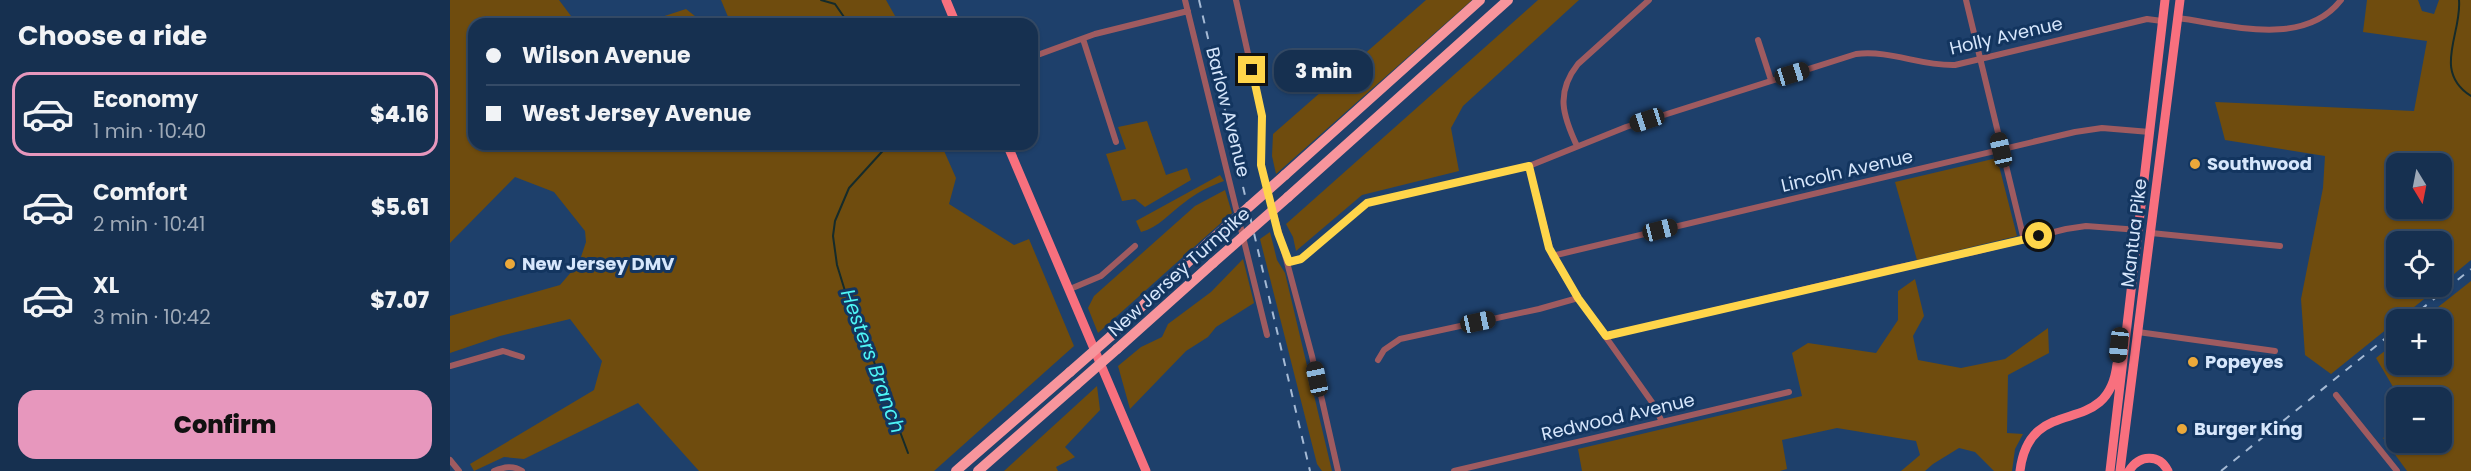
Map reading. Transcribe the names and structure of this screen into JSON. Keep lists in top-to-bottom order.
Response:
{
  "streets": {
    "highway": ["New Jersey Turnpike"],
    "main road": ["Mantua Pike"],
    "street": [
      "Holly Avenue",
      "Barlow Avenue",
      "Lincoln Avenue",
      "Redwood Avenue"
    ]
  },
  "crossings": [
    ["Holly Avenue", "Mantua Pike"],
    ["Lincoln Avenue", "Mantua Pike"]
  ],
  "water": ["Hesters Branch"],
  "places": [
    "Southwood",
    "New Jersey DMV",
    "Popeyes",
    "Burger King"
  ],
  "north": "bottom",
  "page": {
    "heading": "Choose a ride",
    "banner": ["Wilson Avenue", "West Jersey Avenue"],
    "bubble": "3 min",
    "list": [
      {
        "name": "Economy",
        "note": "1 min · 10:40",
        "value": "$4.16"
      },
      {
        "name": "Comfort",
        "note": "2 min · 10:41",
        "value": "$5.61"
      },
      {
        "name": "XL",
        "note": "3 min · 10:42",
        "value": "$7.07"
      }
    ],
    "map_buttons": ["+", "−"],
    "buttons": "Confirm"
  }
}
